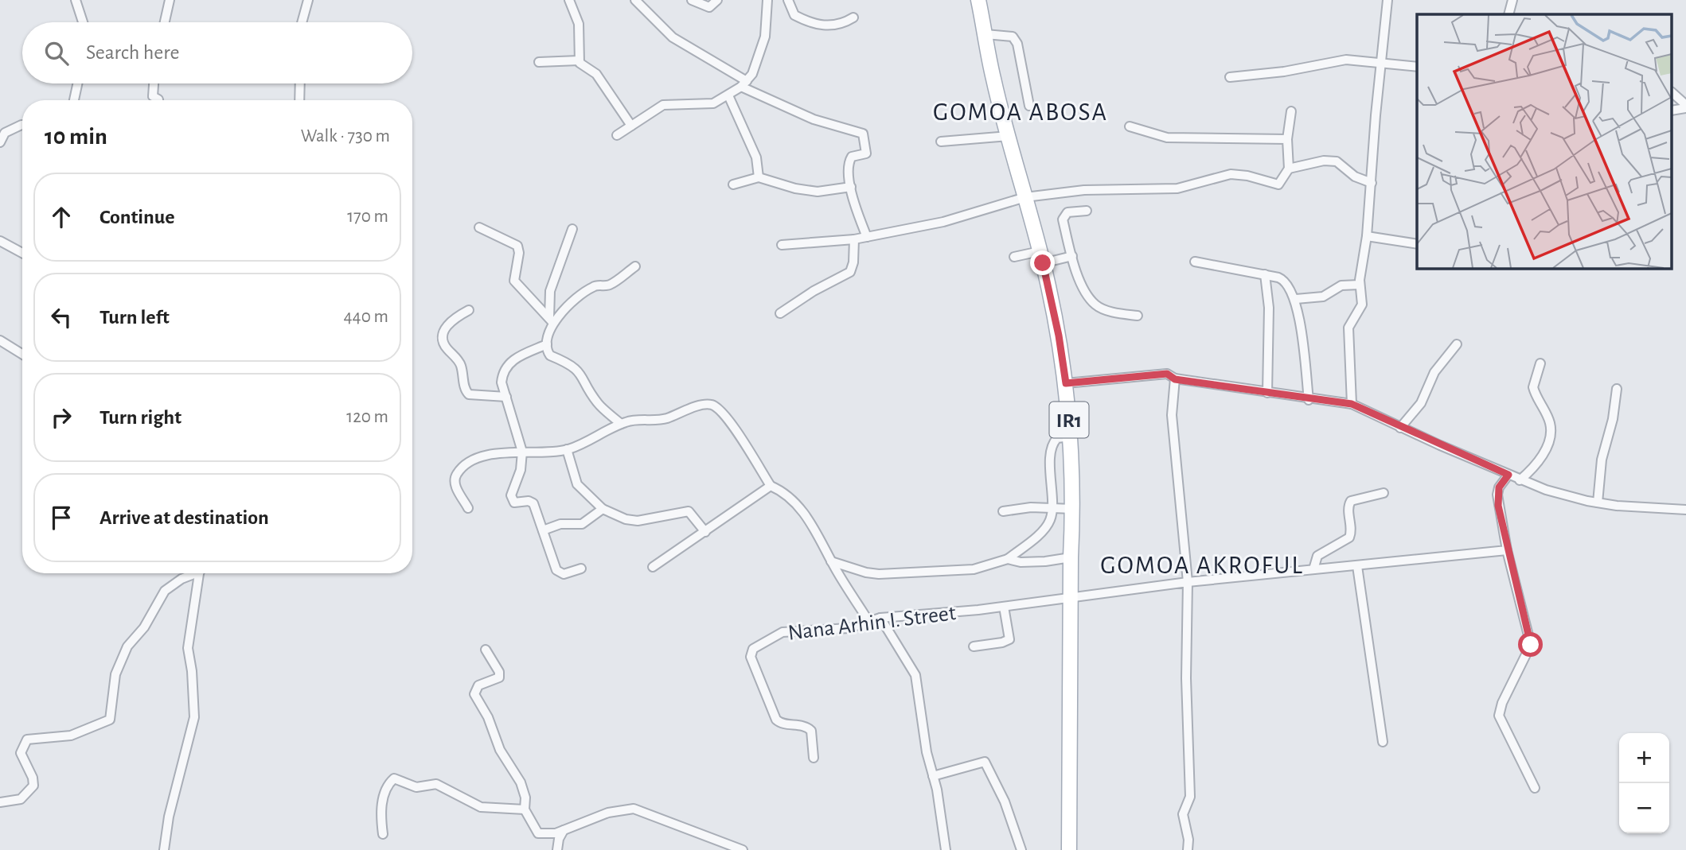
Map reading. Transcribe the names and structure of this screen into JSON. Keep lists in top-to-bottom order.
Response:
{
  "streets": {
    "main road": ["IR1"],
    "street": ["Nana Arhin I. Street"]
  },
  "crossings": [
    ["IR1", "Nana Arhin I. Street"]
  ],
  "districts": ["GOMOA ABOSA", "GOMOA AKROFUL"],
  "page": {
    "search": "Search here",
    "heading": ["10 min", "Walk · 730 m"],
    "list": [
      ["Continue", "170 m"],
      ["Turn left", "440 m"],
      ["Turn right", "120 m"],
      "Arrive at destination"
    ],
    "map_buttons": ["+", "−"]
  }
}
